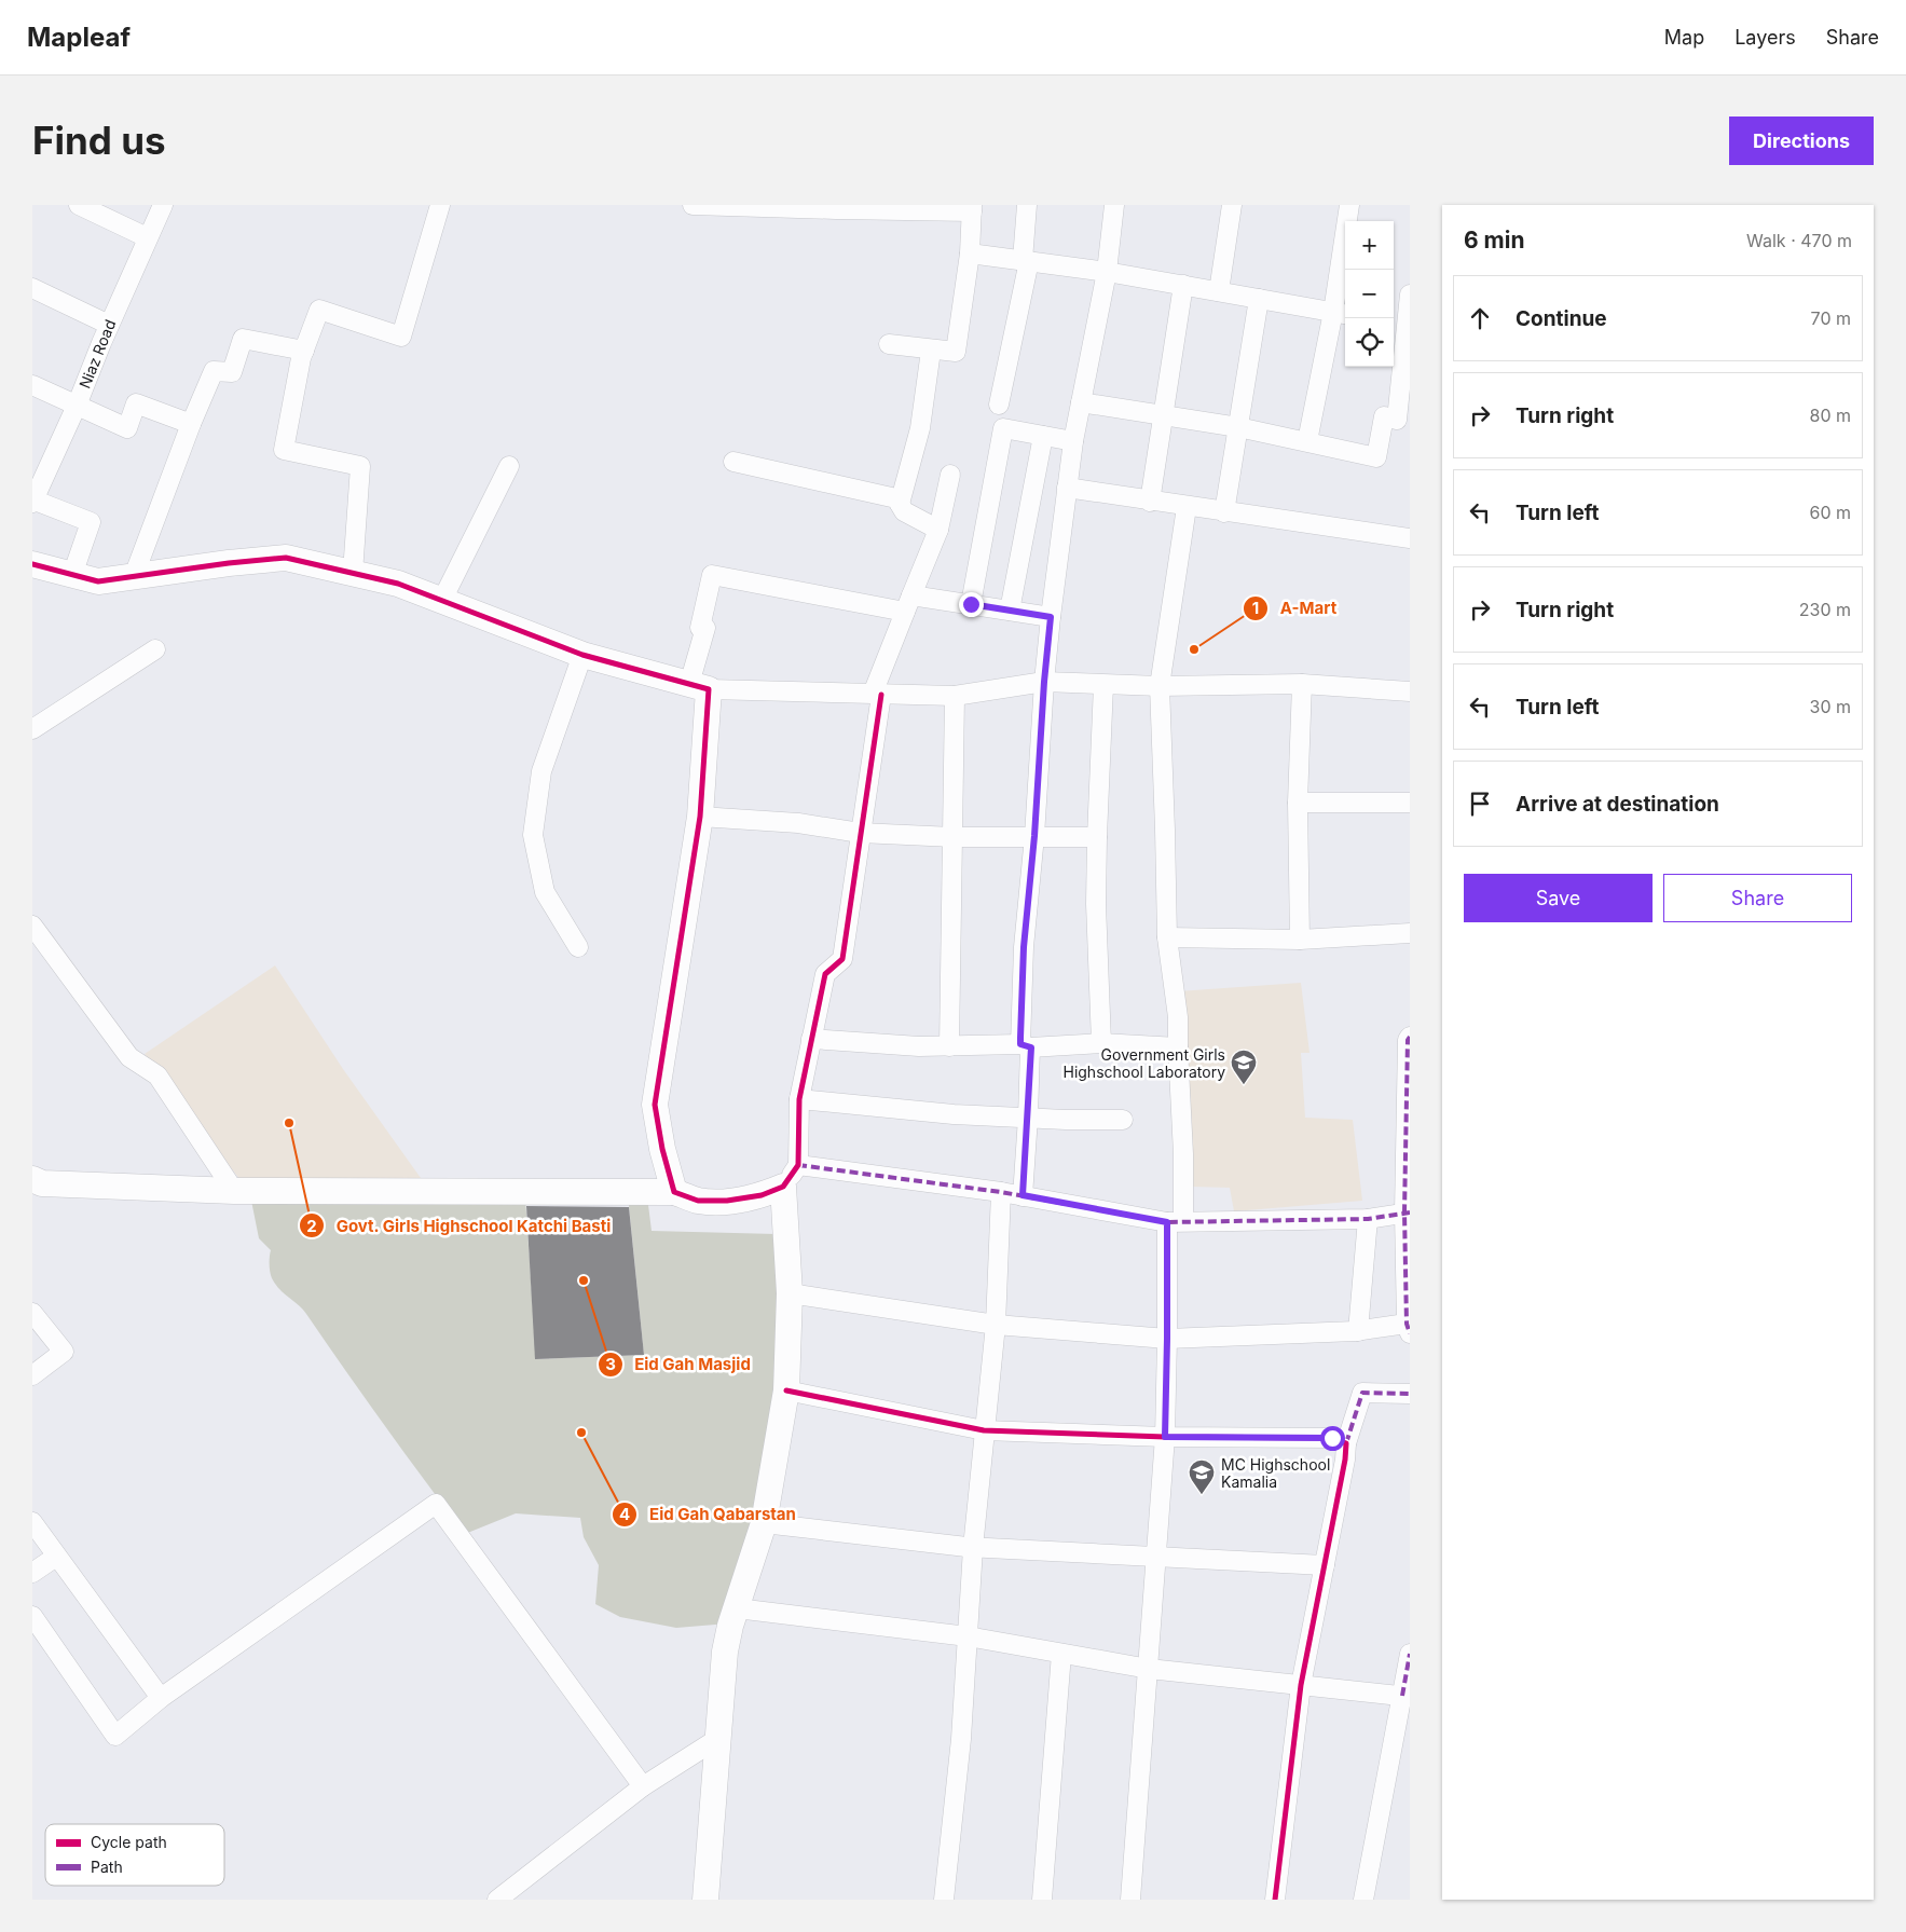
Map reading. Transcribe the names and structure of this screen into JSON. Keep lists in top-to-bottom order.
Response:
{
  "streets": {
    "street": ["Niaz Road"]
  },
  "places": {
    "other": [
      "A-Mart",
      "Govt. Girls Highschool Katchi Basti",
      "Eid Gah Masjid",
      "Eid Gah Qabarstan"
    ],
    "school or university": ["Government Girls Highschool Laboratory", "MC Highschool Kamalia"]
  },
  "legend": ["Cycle path", "Path"],
  "page": {
    "header": "Mapleaf",
    "nav": ["Map", "Layers", "Share"],
    "buttons": [
      "Directions",
      ["Save", "Share"]
    ],
    "title": "Find us",
    "heading": ["6 min", "Walk · 470 m"],
    "map_buttons": ["+", "−"],
    "list": [
      ["Continue", "70 m"],
      ["Turn right", "80 m"],
      ["Turn left", "60 m"],
      ["Turn right", "230 m"],
      ["Turn left", "30 m"],
      "Arrive at destination"
    ]
  }
}
